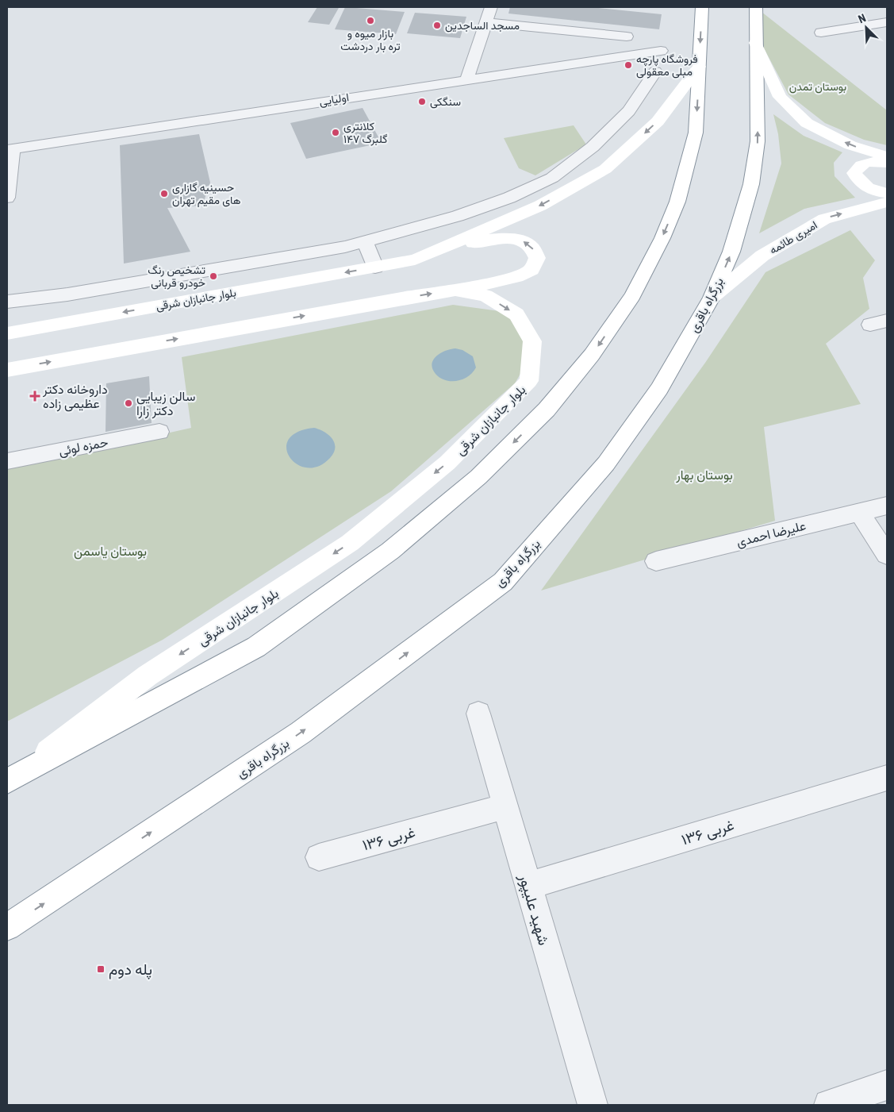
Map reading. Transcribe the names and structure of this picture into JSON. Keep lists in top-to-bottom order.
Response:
{
  "streets": {
    "main road": ["امیری طائمه", "بلوار جانبازان شرقی", "بزرگراه باقری"],
    "street": [
      "اولیایی",
      "حمزه لوئی",
      "علیرضا احمدی",
      "۱۳۶ غربی",
      "شهید علیپور"
    ]
  },
  "crossings": [
    ["امیری طائمه", "بزرگراه باقری"],
    ["۱۳۶ غربی", "شهید علیپور"]
  ],
  "parks": ["بوستان تمدن", "بوستان بهار", "بوستان یاسمن"],
  "places": {
    "other": [
      "بازار میوه و تره بار دردشت",
      "مسجد الساجدین",
      "فروشگاه پارچه مبلی معقولی",
      "سنگکی",
      "کلانتری ۱۴۷ گلبرگ",
      "حسینیه گازاری های مقیم تهران",
      "تشخیص رنگ خودرو قربانی",
      "سالن زیبایی دکتر زارا"
    ],
    "health": ["داروخانه دکتر عظیمی زاده"],
    "transit": ["پله دوم"]
  },
  "north": "top left"
}
